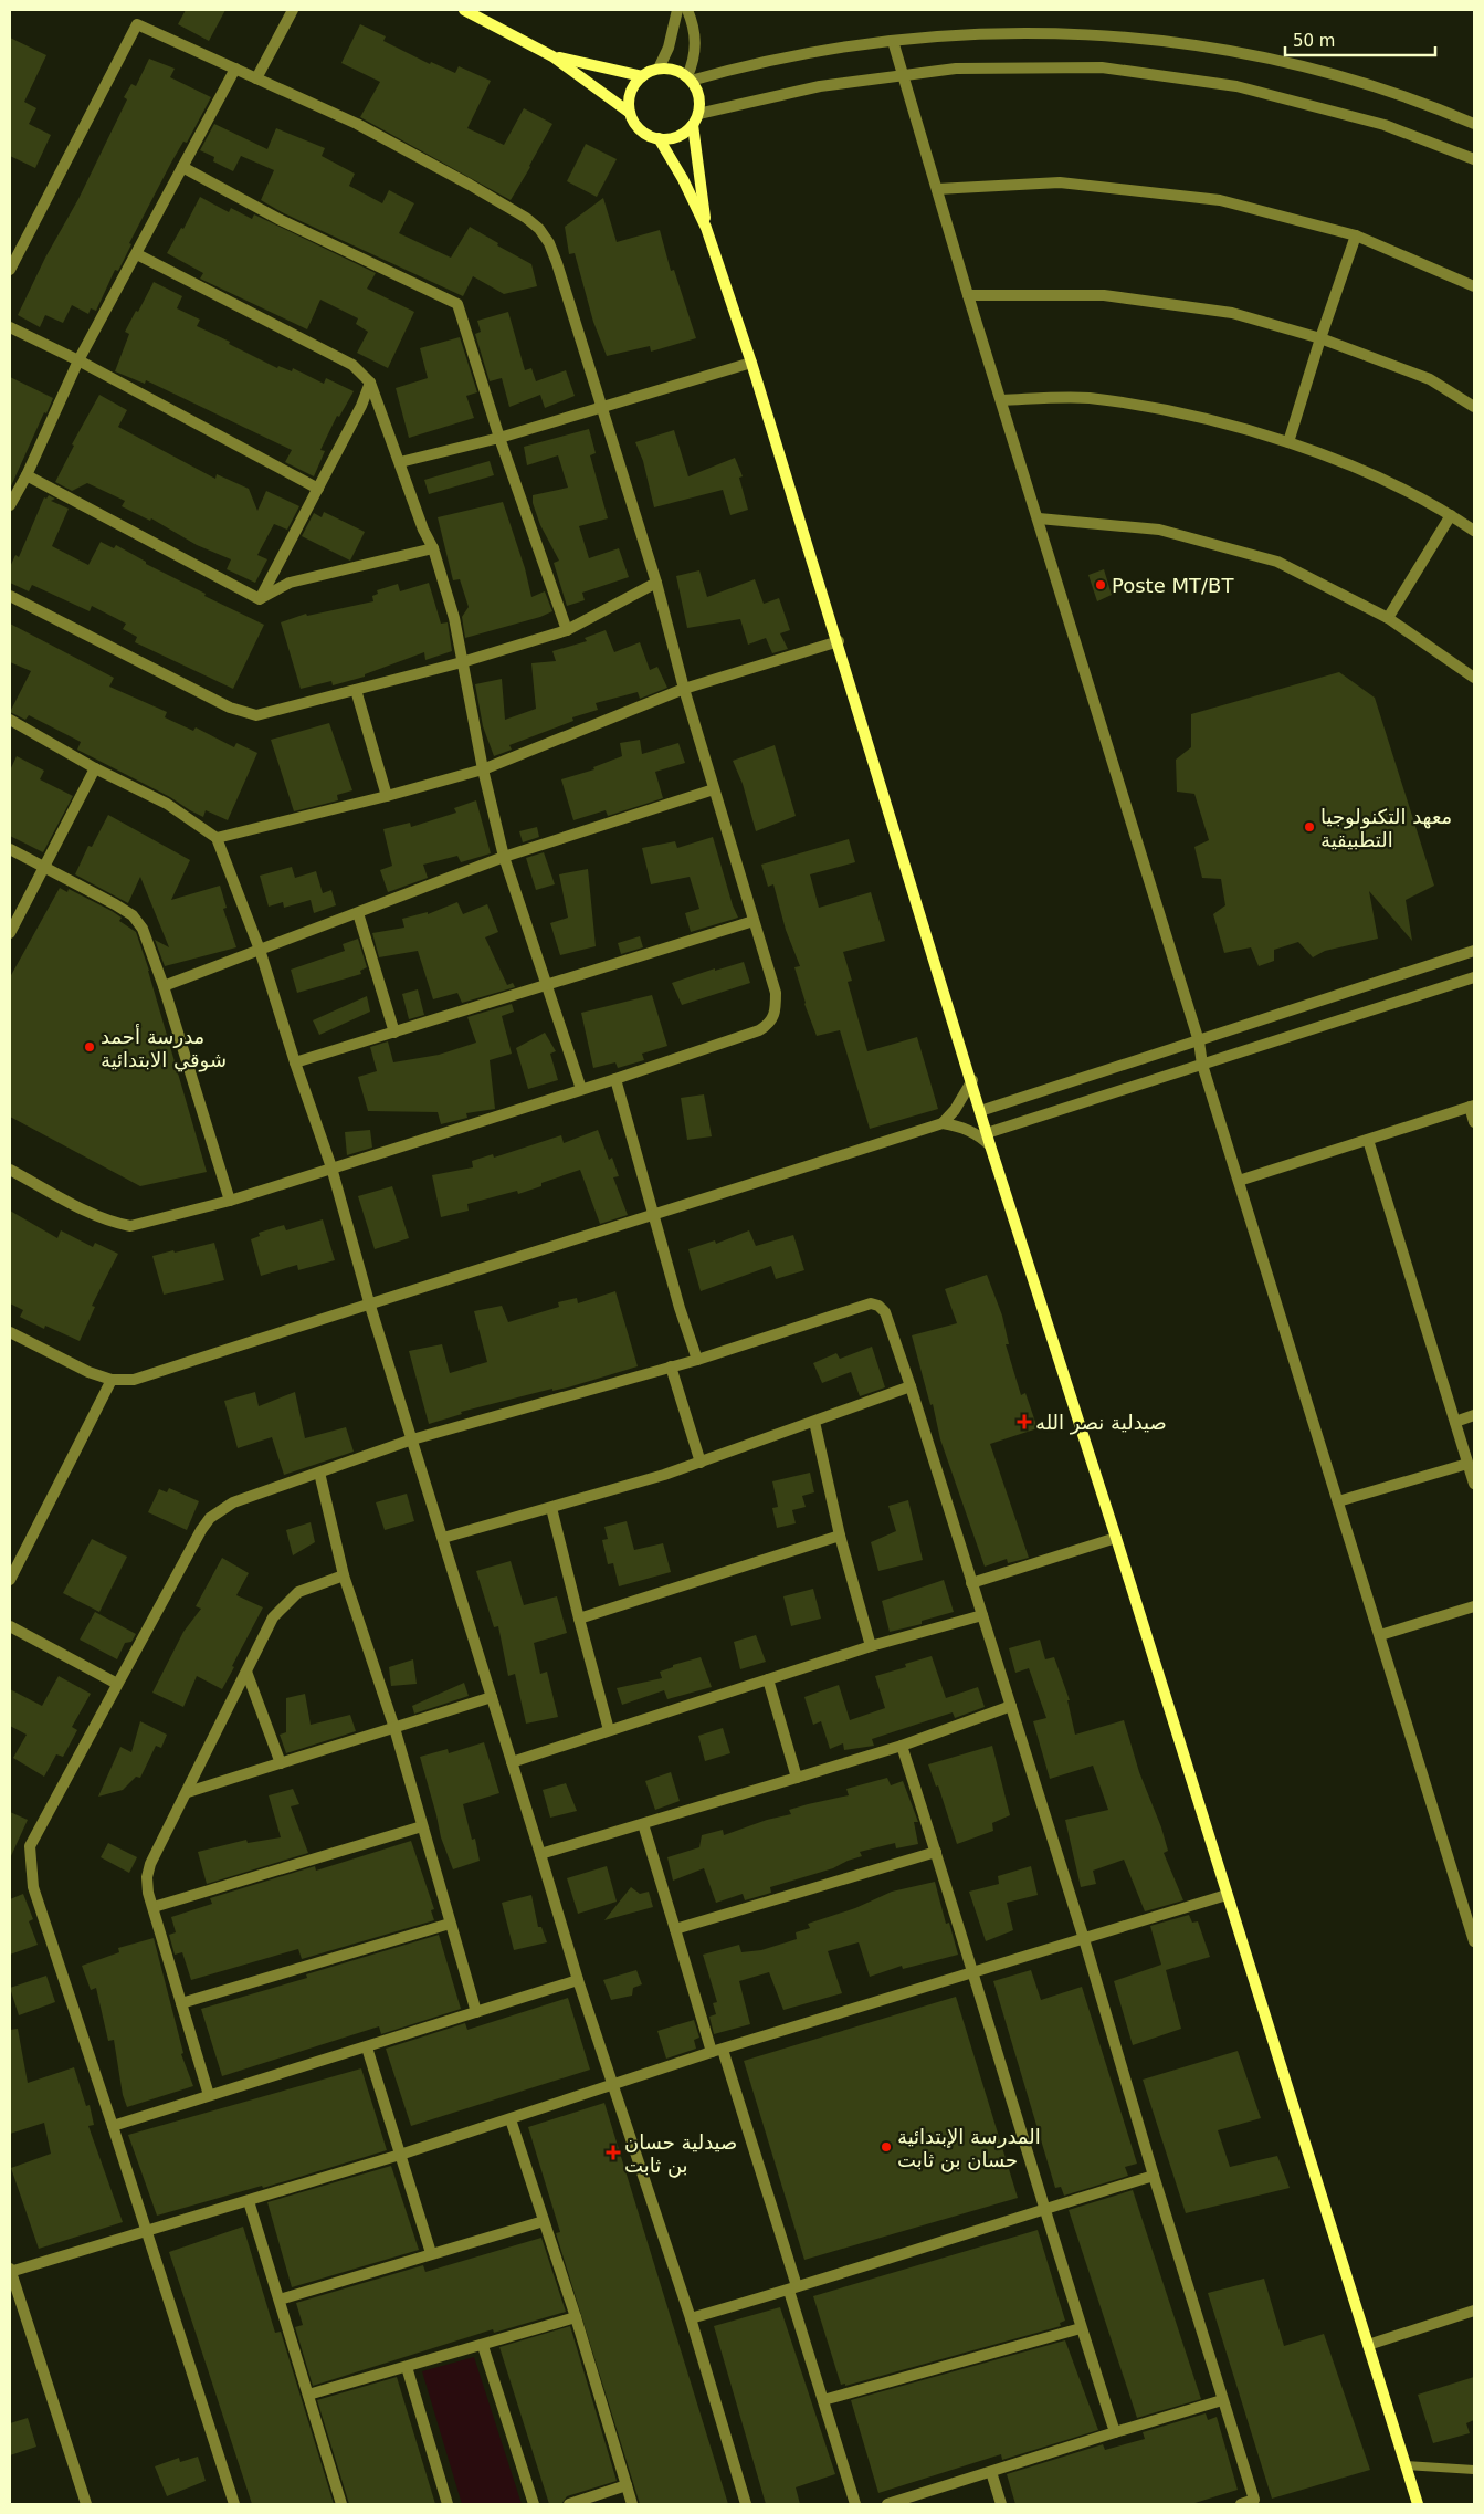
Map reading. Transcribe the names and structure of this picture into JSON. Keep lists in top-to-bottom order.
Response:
{
  "places": {
    "other": [
      "Poste MT/BT",
      "معهد التكنولوجيا التطبيقية",
      "مدرسة أحمد شوقي الابتدائية",
      "المدرسة الإبتدائية حسان بن ثابت"
    ],
    "health": ["صيدلية نصر الله", "صيدلية حسان بن ثابت"]
  },
  "scale_bar": "50 m"
}
